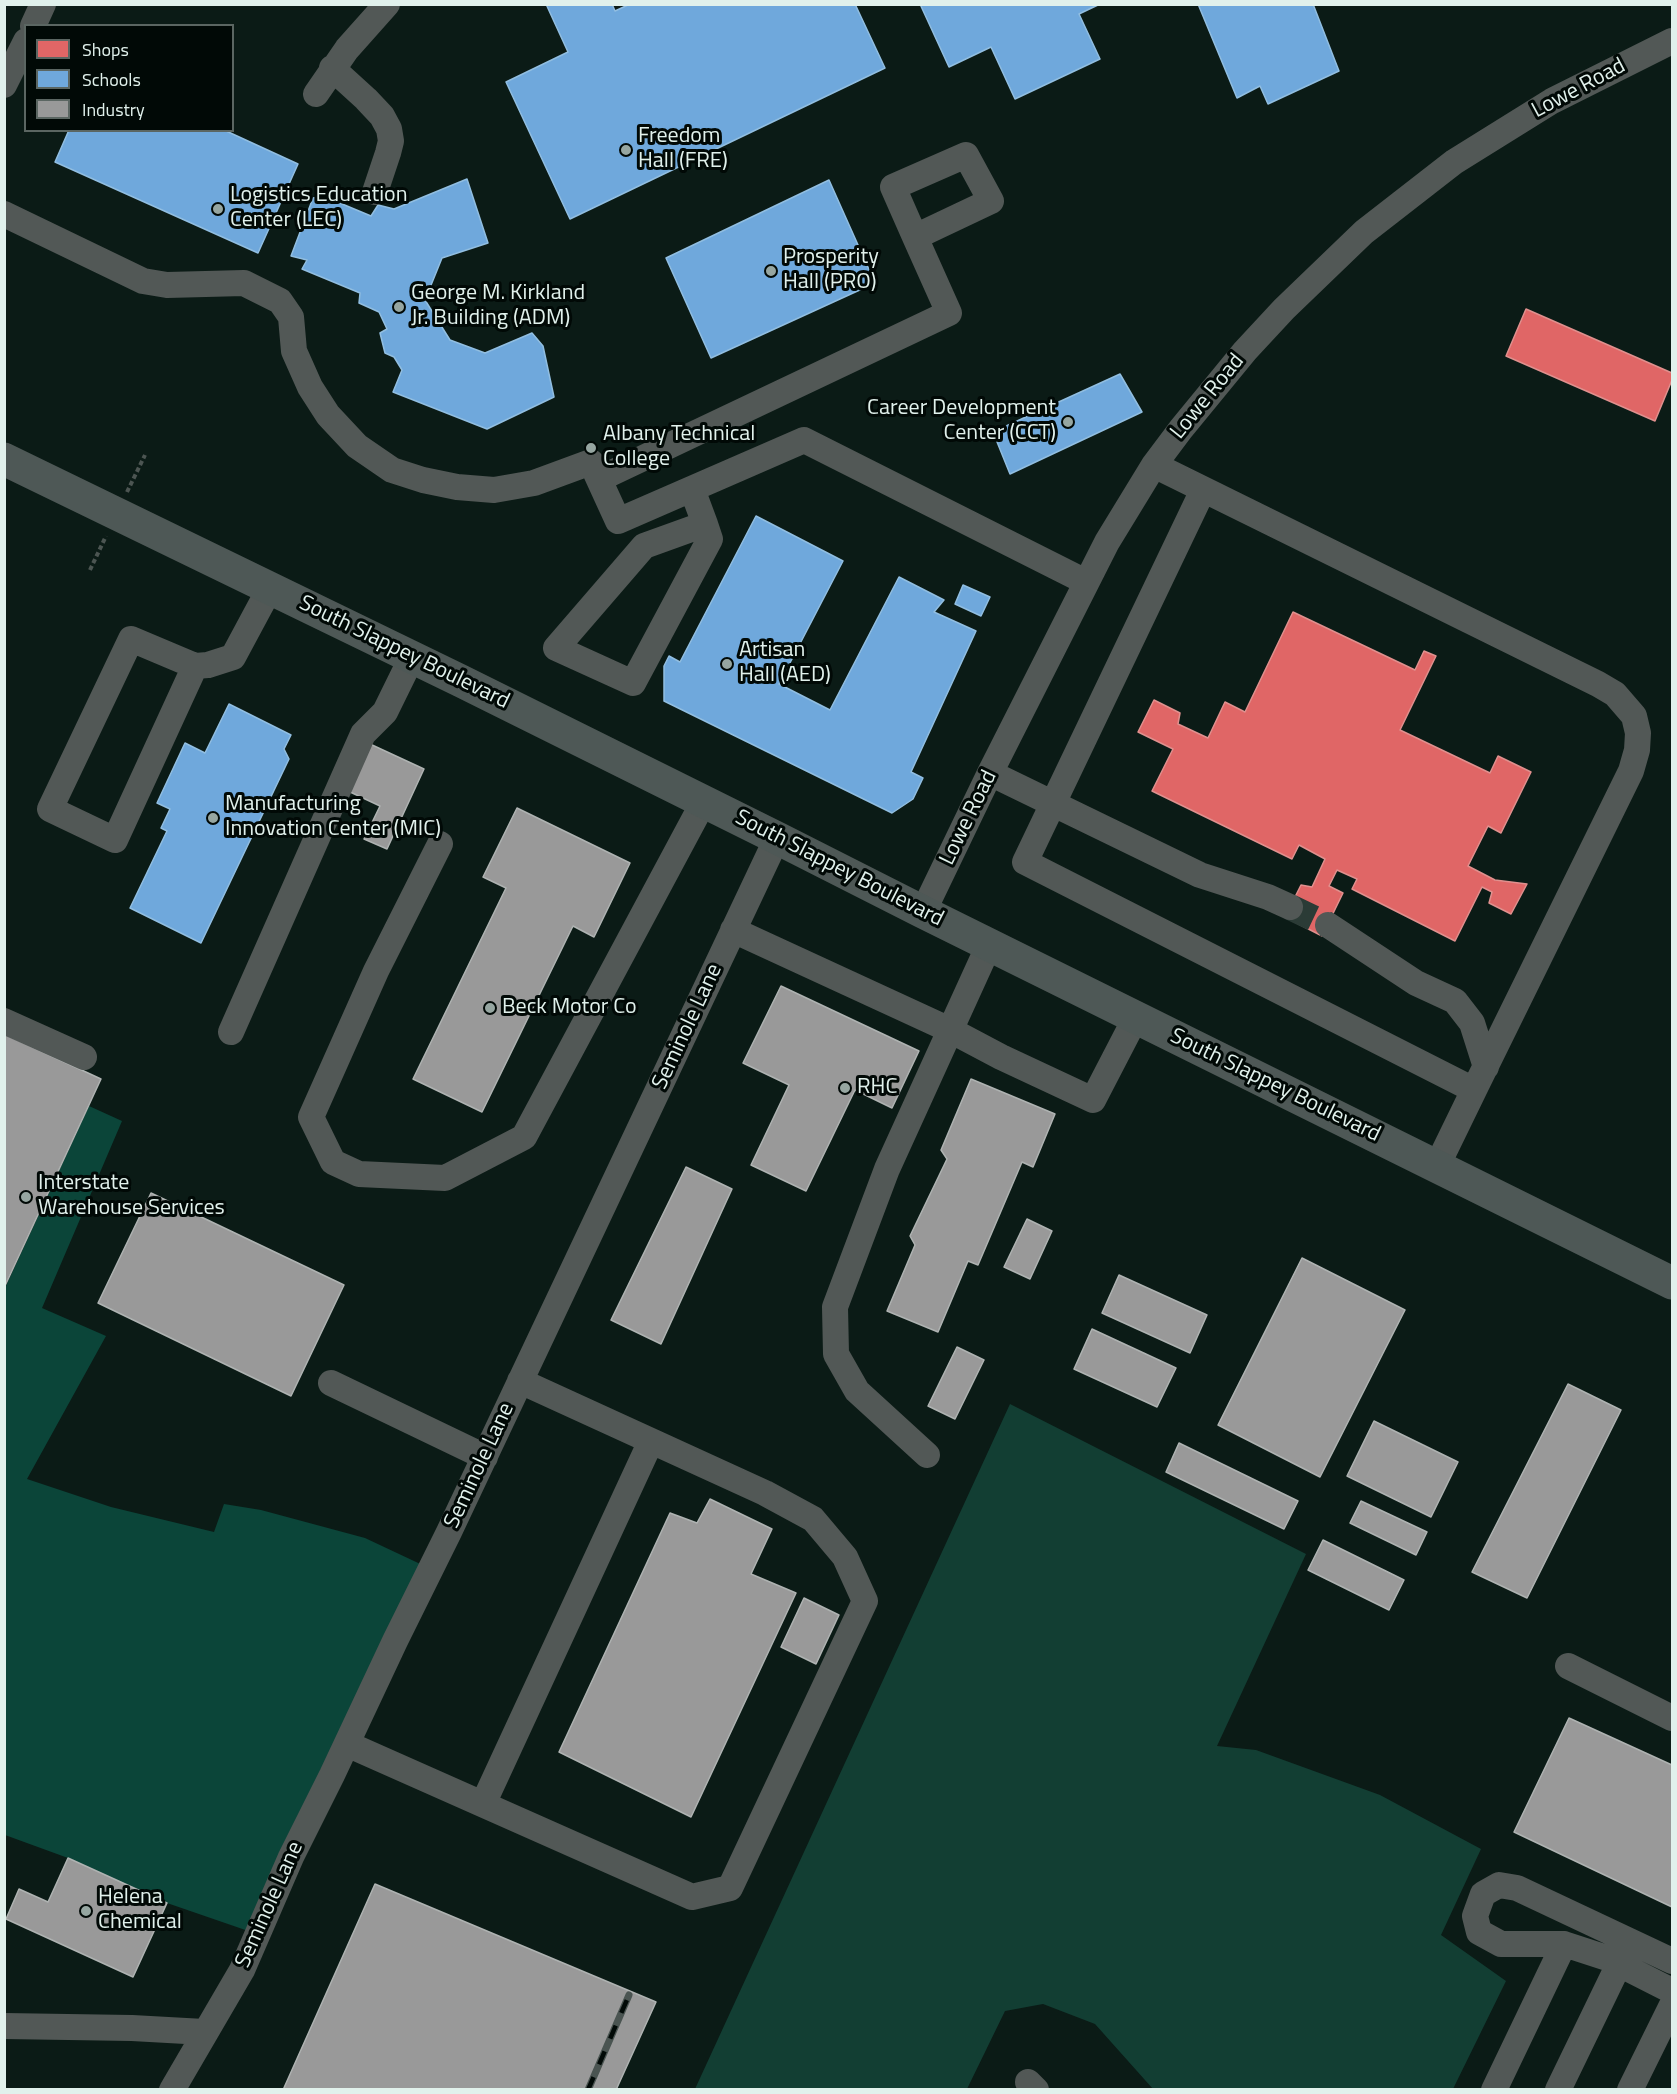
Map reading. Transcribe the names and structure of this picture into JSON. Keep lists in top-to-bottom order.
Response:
{
  "streets": {
    "main road": ["South Slappey Boulevard"],
    "street": ["Lowe Road", "Seminole Lane"]
  },
  "crossings": [
    ["Lowe Road", "South Slappey Boulevard"],
    ["South Slappey Boulevard", "Seminole Lane"]
  ],
  "places": [
    "Freedom Hall (FRE)",
    "Logistics Education Center (LEC)",
    "Prosperity Hall (PRO)",
    "George M. Kirkland Jr. Building (ADM)",
    "Career Development Center (CCT)",
    "Albany Technical College",
    "Artisan Hall (AED)",
    "Manufacturing Innovation Center (MIC)",
    "Beck Motor Co",
    "RHC",
    "Interstate Warehouse Services",
    "Helena Chemical"
  ],
  "legend": ["Shops", "Schools", "Industry"]
}
